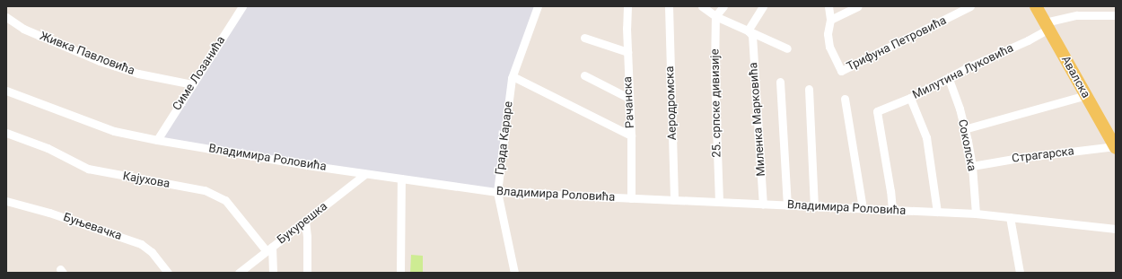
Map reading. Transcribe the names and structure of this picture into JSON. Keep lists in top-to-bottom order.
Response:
{
  "streets": {
    "main road": ["Авалска"],
    "street": [
      "Трифуна Петровића",
      "Живка Павловића",
      "Милутина Луковића",
      "Симе Лозанића",
      "Рачанска",
      "Аеродромска",
      "25. српске дивизије",
      "Миленка Марковића",
      "Града Караре",
      "Соколска",
      "Страгарска",
      "Владимира Роловића",
      "Кајухова",
      "Букурешка",
      "Буњевачка"
    ]
  },
  "crossings": [
    ["Живка Павловића", "Симе Лозанића"],
    ["Милутина Луковића", "Авалска"],
    ["Милутина Луковића", "Соколска"],
    ["Милутина Луковића", "Владимира Роловића"],
    ["Симе Лозанића", "Владимира Роловића"],
    ["Авалска", "Страгарска"],
    ["Рачанска", "Владимира Роловића"],
    ["Аеродромска", "Владимира Роловића"],
    ["25. српске дивизије", "Владимира Роловића"],
    ["Миленка Марковића", "Владимира Роловића"],
    ["Града Караре", "Владимира Роловића"],
    ["Соколска", "Страгарска"],
    ["Соколска", "Владимира Роловића"],
    ["Владимира Роловића", "Букурешка"],
    ["Кајухова", "Букурешка"]
  ]
}
